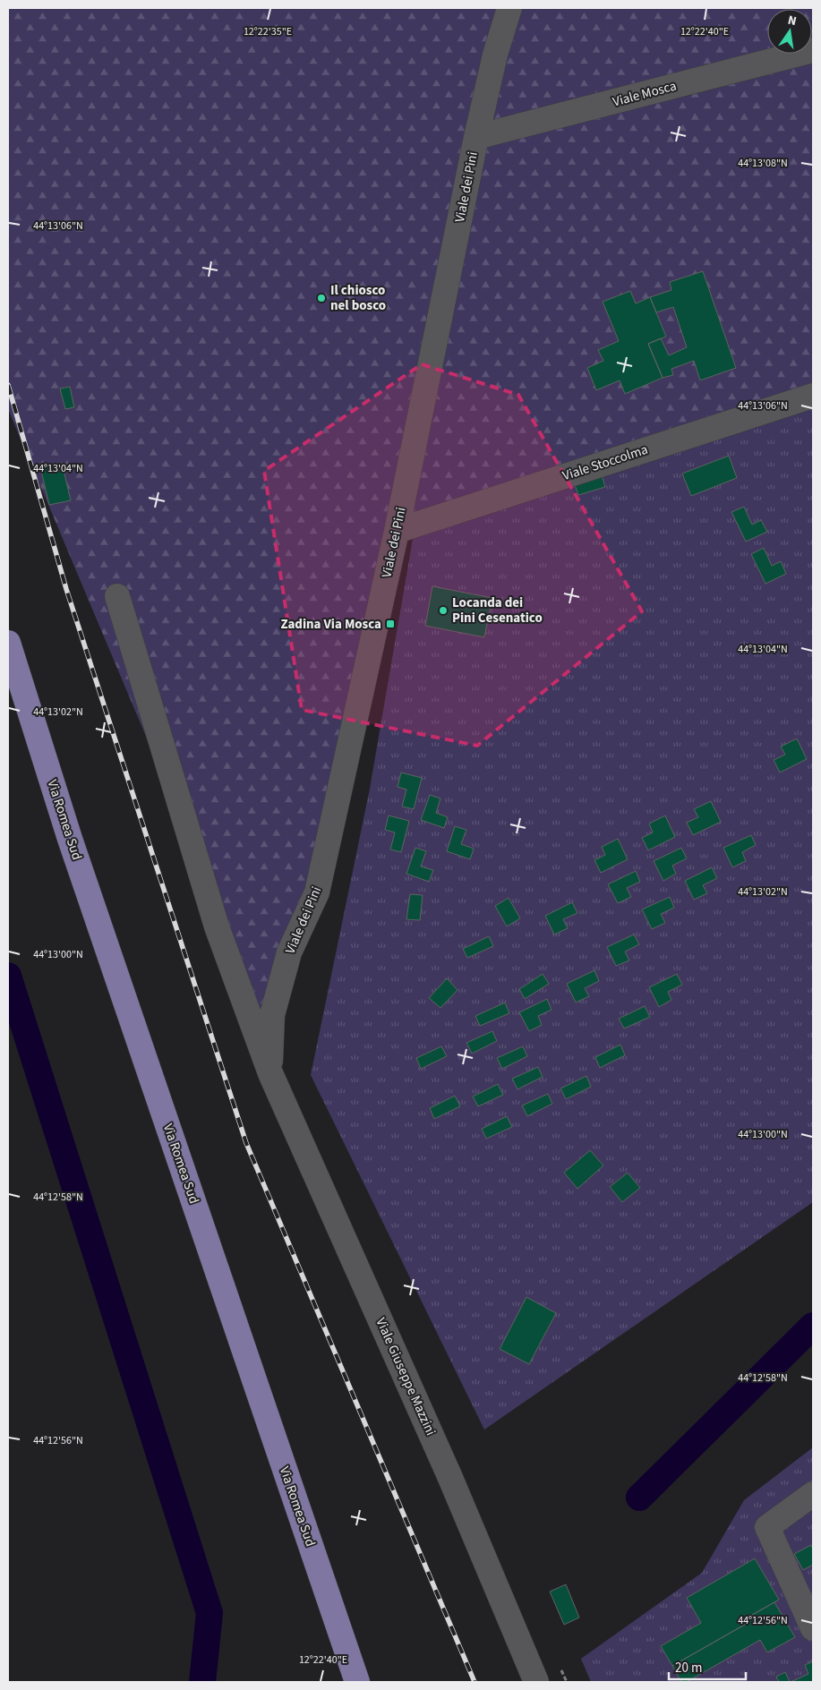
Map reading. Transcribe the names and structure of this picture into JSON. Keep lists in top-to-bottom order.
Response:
{
  "streets": {
    "main road": ["Via Romea Sud"],
    "street": [
      "Viale Mosca",
      "Viale dei Pini",
      "Viale Stoccolma",
      "Viale Giuseppe Mazzini"
    ]
  },
  "crossings": [
    ["Viale Mosca", "Viale dei Pini"],
    ["Viale dei Pini", "Viale Stoccolma"],
    ["Viale dei Pini", "Viale Giuseppe Mazzini"]
  ],
  "places": {
    "other": ["Il chiosco nel bosco", "Locanda dei Pini Cesenatico"],
    "transit": ["Zadina Via Mosca"]
  },
  "scale_bar": "20 m",
  "north": "top",
  "coordinates": [
    "12°22'35\"E",
    "12°22'40\"E",
    "44°13'08\"N",
    "44°13'06\"N",
    "44°13'04\"N",
    "44°13'02\"N",
    "44°13'00\"N",
    "44°12'58\"N",
    "44°12'56\"N"
  ]
}
